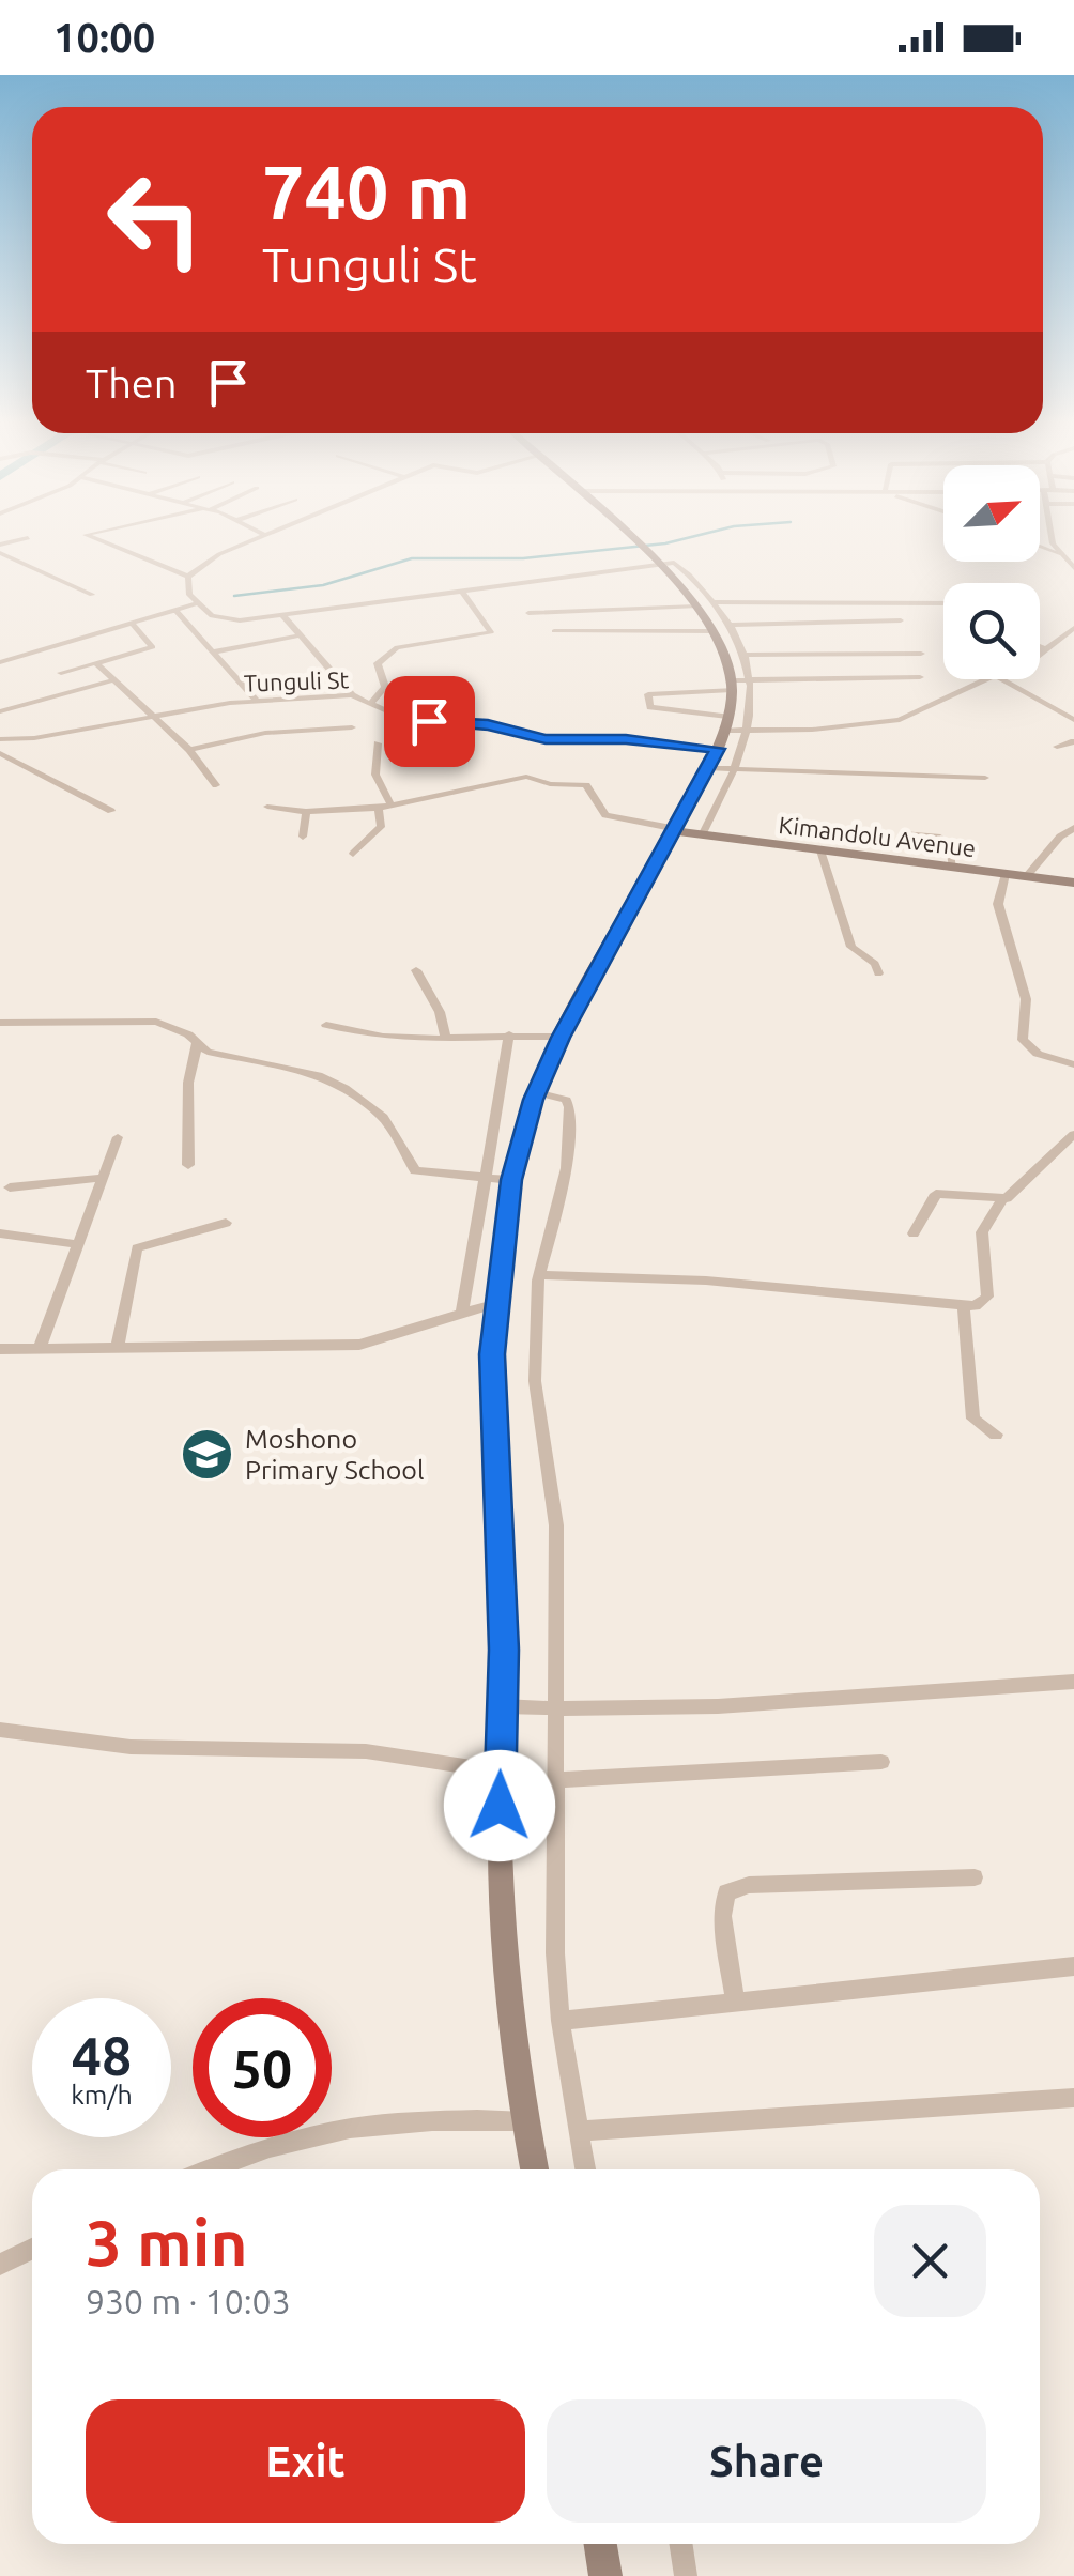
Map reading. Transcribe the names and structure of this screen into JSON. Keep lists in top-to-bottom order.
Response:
{
  "streets": {
    "main road": ["Kimandolu Avenue"],
    "street": ["Tunguli St"]
  },
  "places": {
    "school or university": ["Moshono Primary School"]
  },
  "north": "top right",
  "page": {
    "status": "10:00",
    "turn": ["740 m", "Tunguli St"],
    "then": "Then",
    "speed": "48 km/h",
    "limit": "50",
    "heading": ["3 min", "930 m · 10:03"],
    "buttons": ["Exit", "Share"]
  }
}
